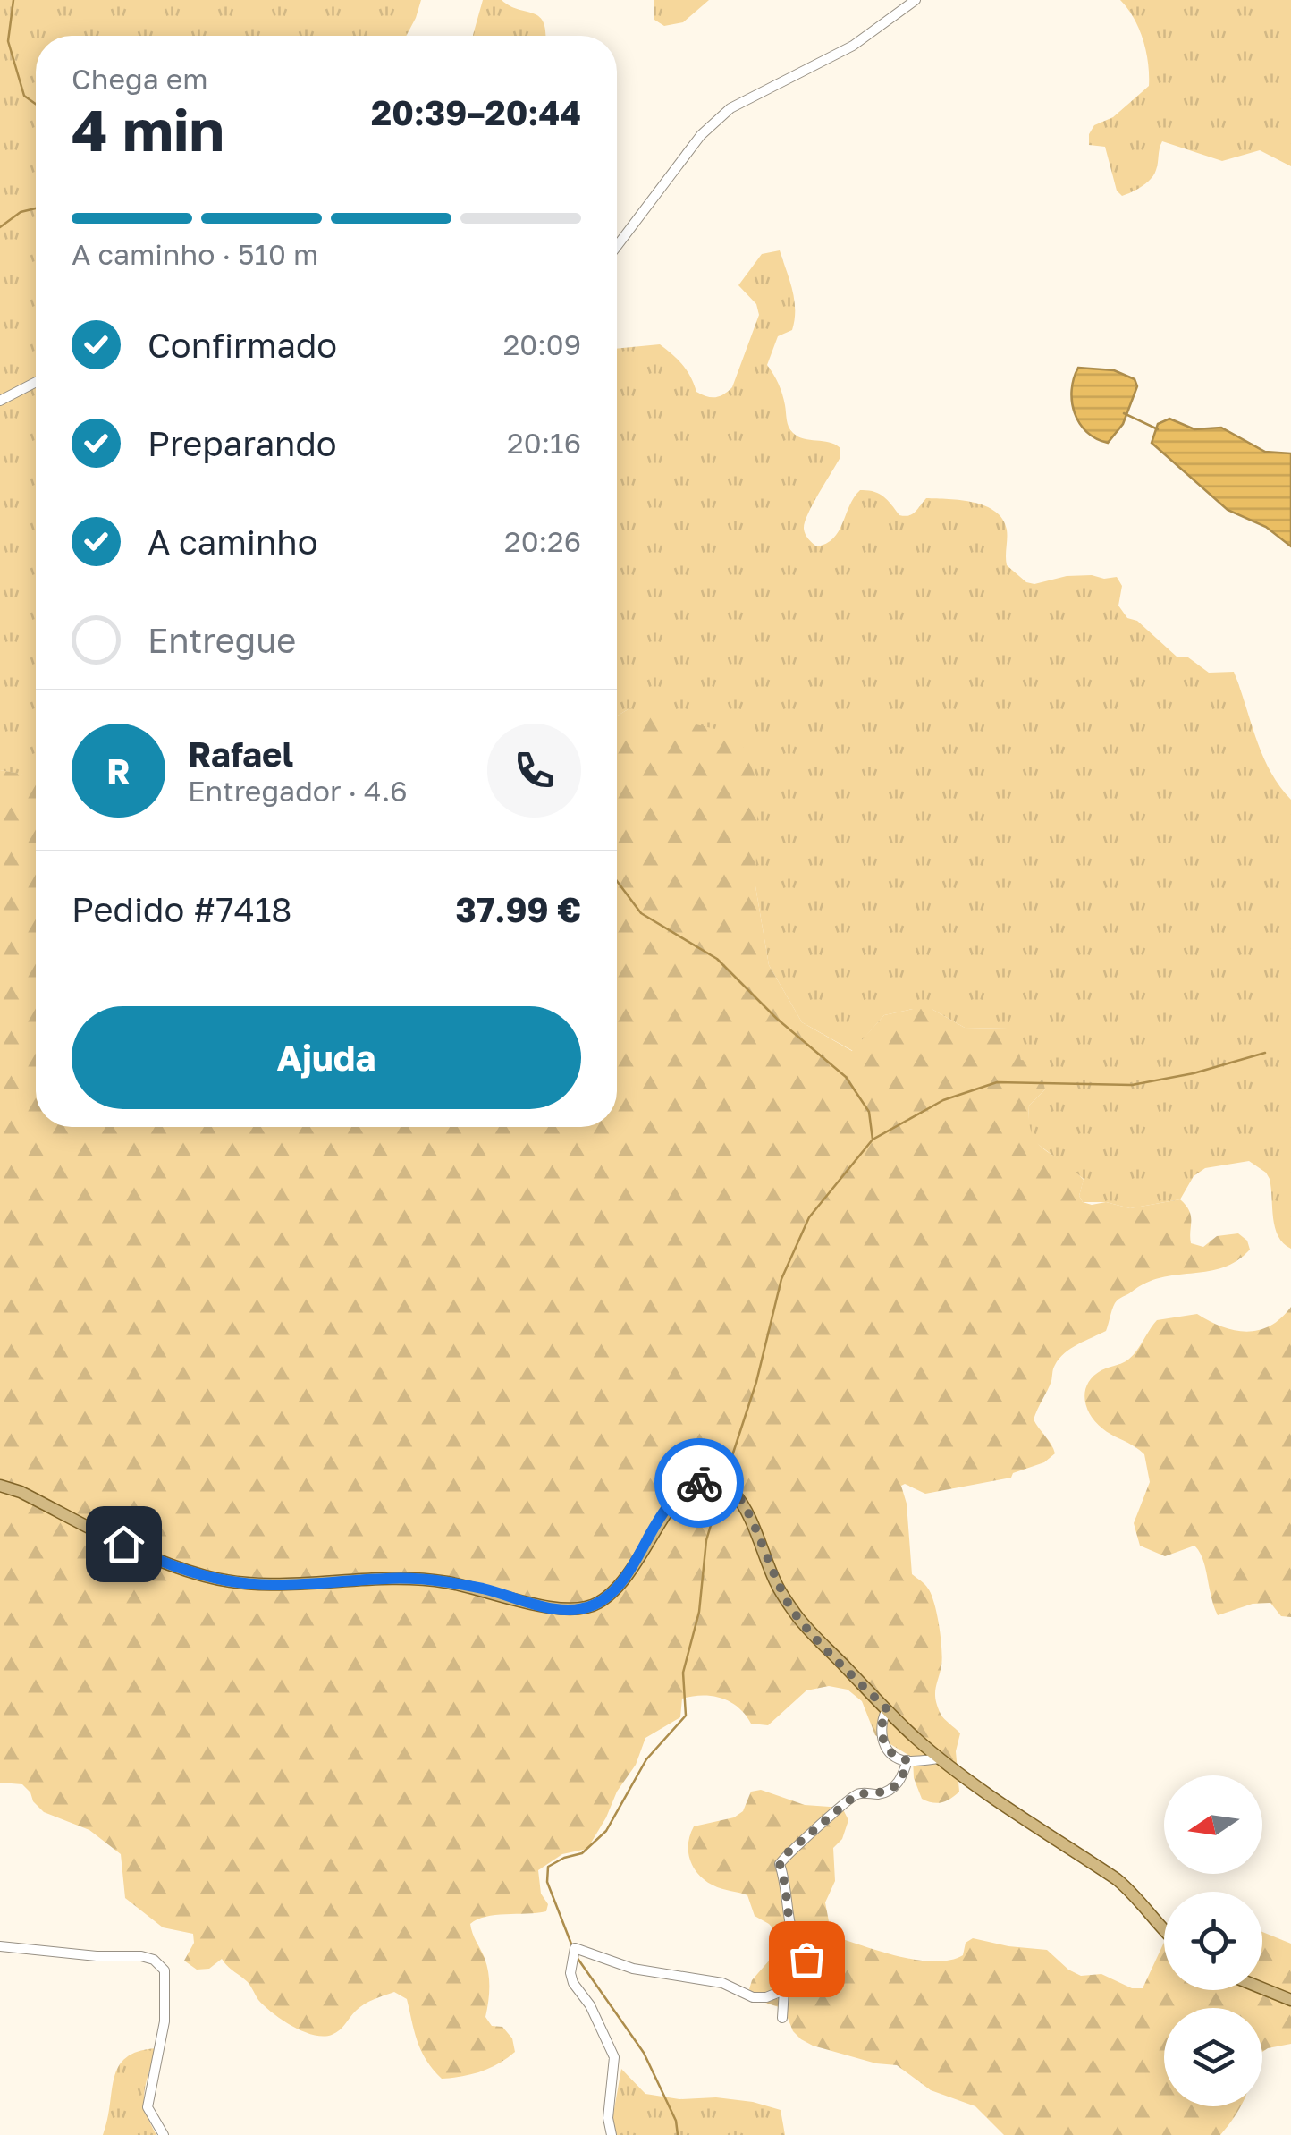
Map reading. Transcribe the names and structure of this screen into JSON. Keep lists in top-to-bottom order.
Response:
{
  "north": "left",
  "page": {
    "heading": ["4 min", "Chega em", "20:39–20:44"],
    "panel": [
      "Rafael",
      "Entregador · 4.6",
      "Pedido #7418",
      "37.99 €"
    ],
    "bar": "A caminho · 510 m",
    "list": [
      ["Confirmado", "20:09"],
      ["Preparando", "20:16"],
      ["A caminho", "20:26"],
      "Entregue"
    ],
    "round": "R",
    "buttons": "Ajuda"
  }
}
